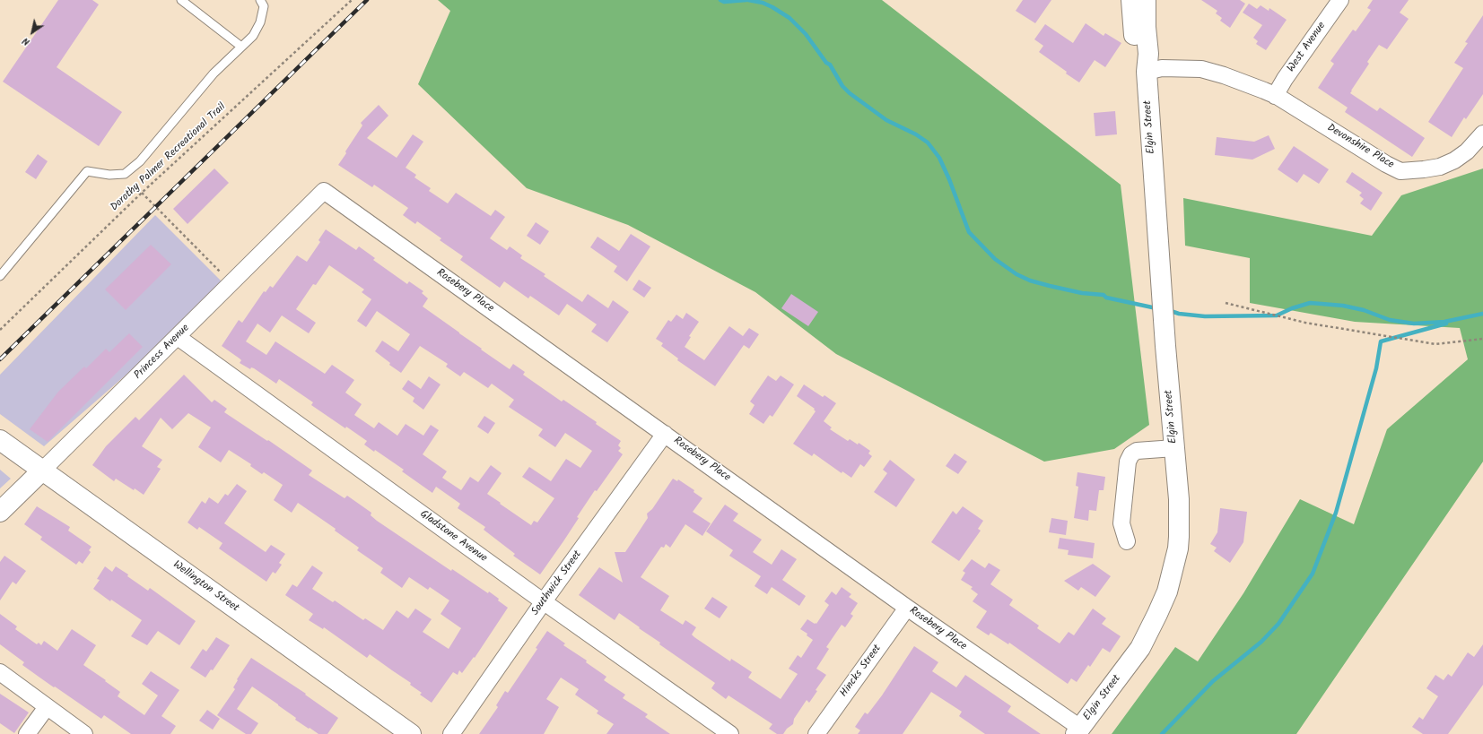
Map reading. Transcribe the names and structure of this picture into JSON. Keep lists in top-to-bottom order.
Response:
{
  "streets": {
    "street": [
      "West Avenue",
      "Elgin Street",
      "Devonshire Place",
      "Rosebery Place",
      "Princess Avenue",
      "Gladstone Avenue",
      "Southwick Street",
      "Wellington Street",
      "Hincks Street"
    ],
    "path": ["Dorothy Palmer Recreational Trail"]
  },
  "crossings": [
    ["West Avenue", "Devonshire Place"],
    ["Elgin Street", "Devonshire Place"],
    ["Elgin Street", "Rosebery Place"],
    ["Rosebery Place", "Princess Avenue"],
    ["Rosebery Place", "Southwick Street"],
    ["Rosebery Place", "Hincks Street"],
    ["Princess Avenue", "Gladstone Avenue"],
    ["Princess Avenue", "Wellington Street"],
    ["Gladstone Avenue", "Southwick Street"]
  ],
  "north": "bottom left"
}
